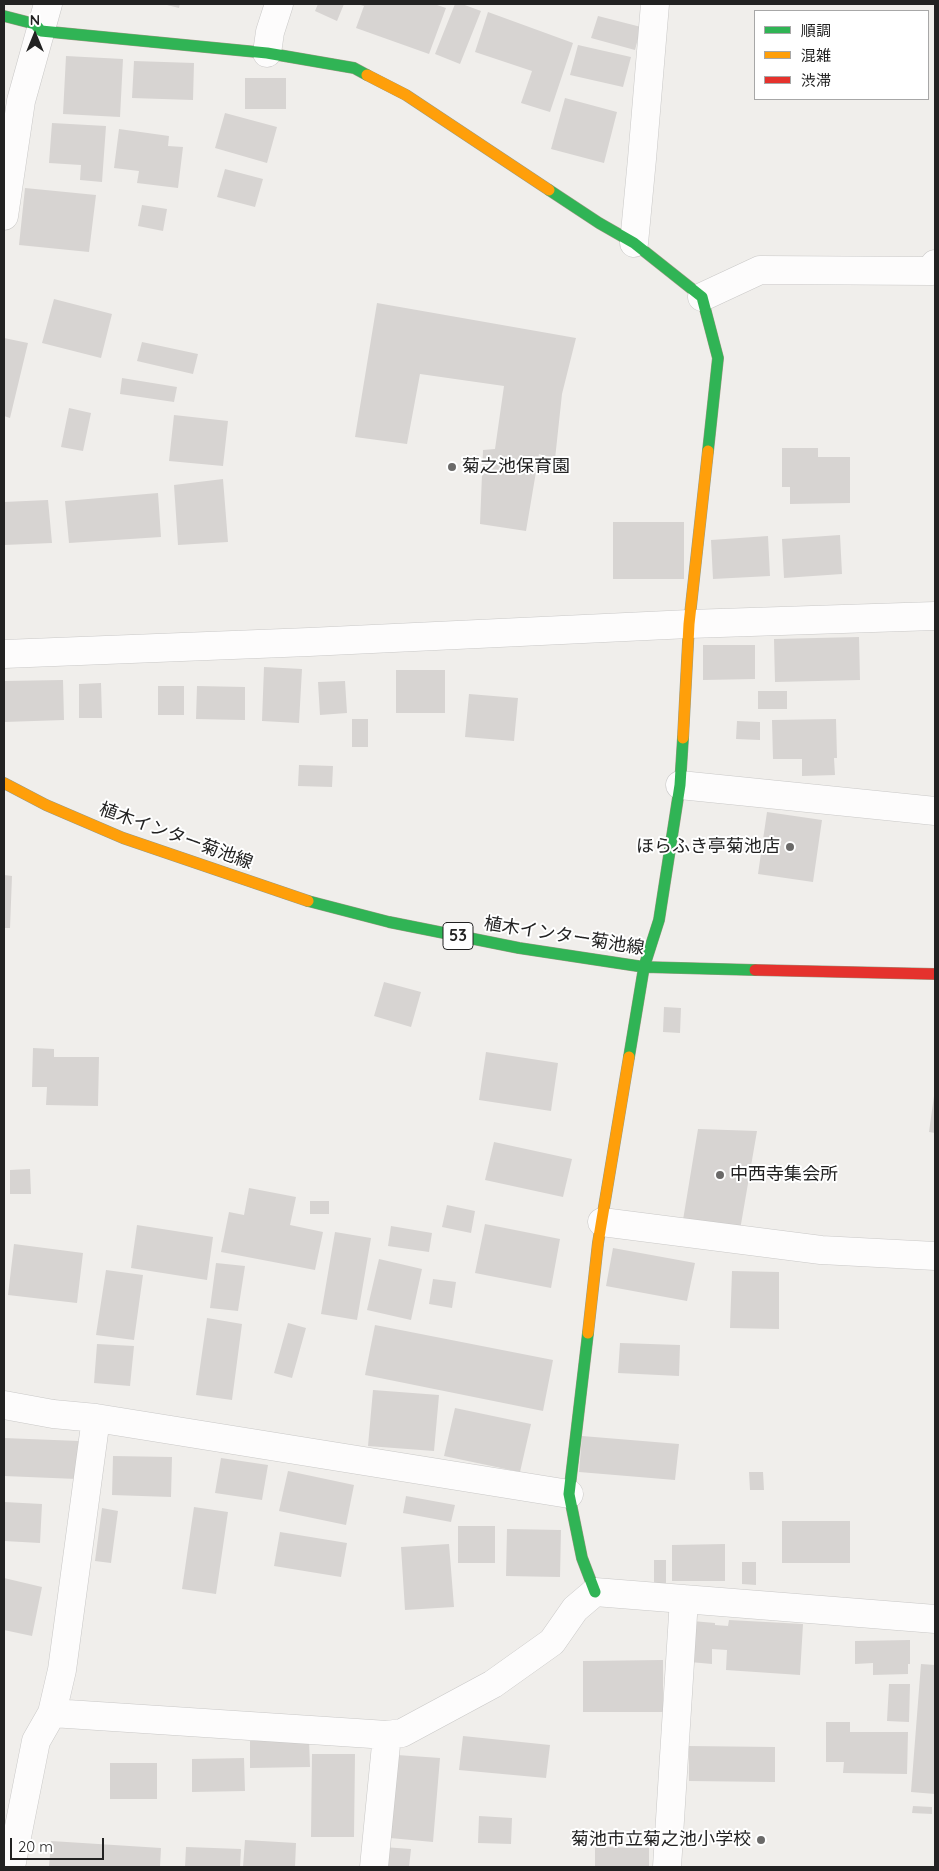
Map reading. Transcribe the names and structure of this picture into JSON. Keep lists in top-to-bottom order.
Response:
{
  "streets": {
    "street": ["植木インター菊池線", "53"]
  },
  "places": [
    "菊之池保育園",
    "ほらふき亭菊池店",
    "中西寺集会所",
    "菊池市立菊之池小学校"
  ],
  "legend": ["順調", "混雑", "渋滞"],
  "scale_bar": "20 m",
  "north": "top"
}
